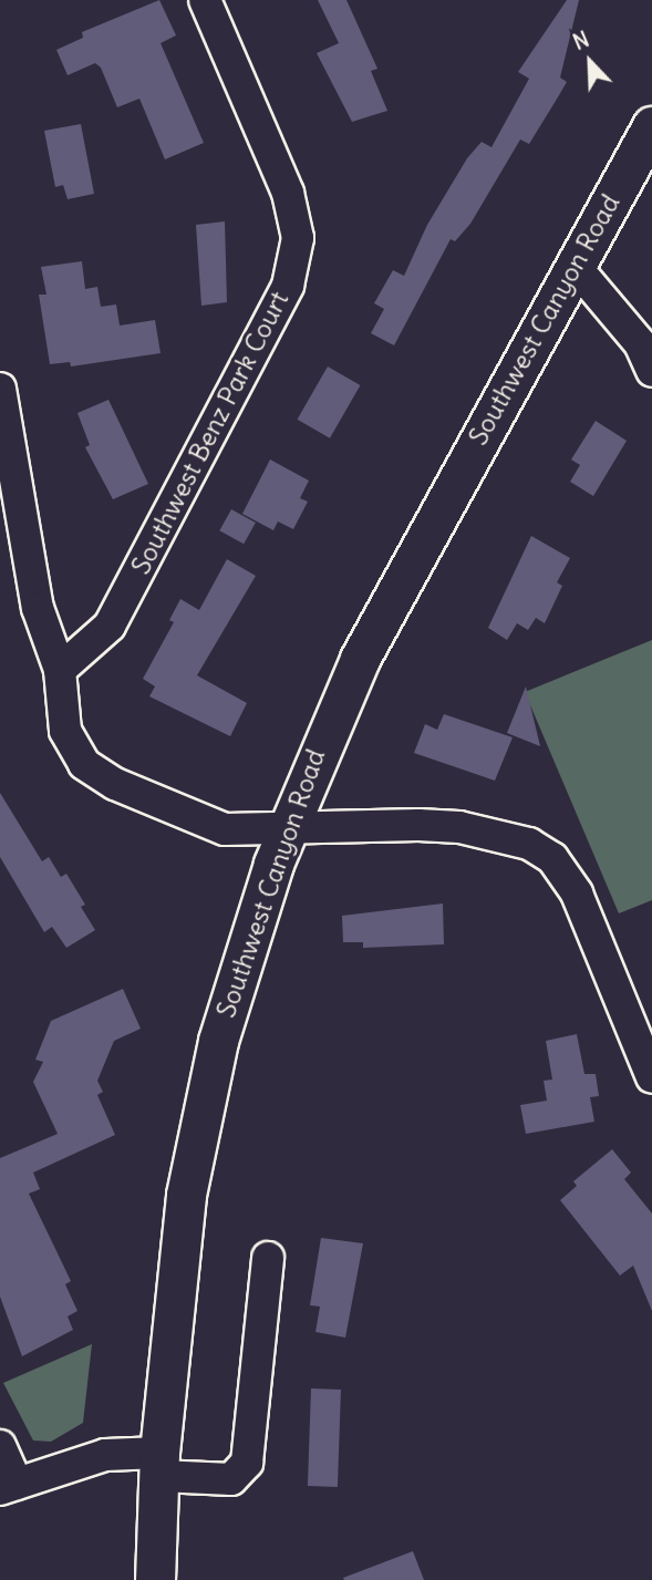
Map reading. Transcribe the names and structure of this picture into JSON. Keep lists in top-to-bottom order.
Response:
{
  "streets": {
    "main road": ["Southwest Canyon Road"],
    "street": ["Southwest Benz Park Court"]
  },
  "north": "top left"
}
